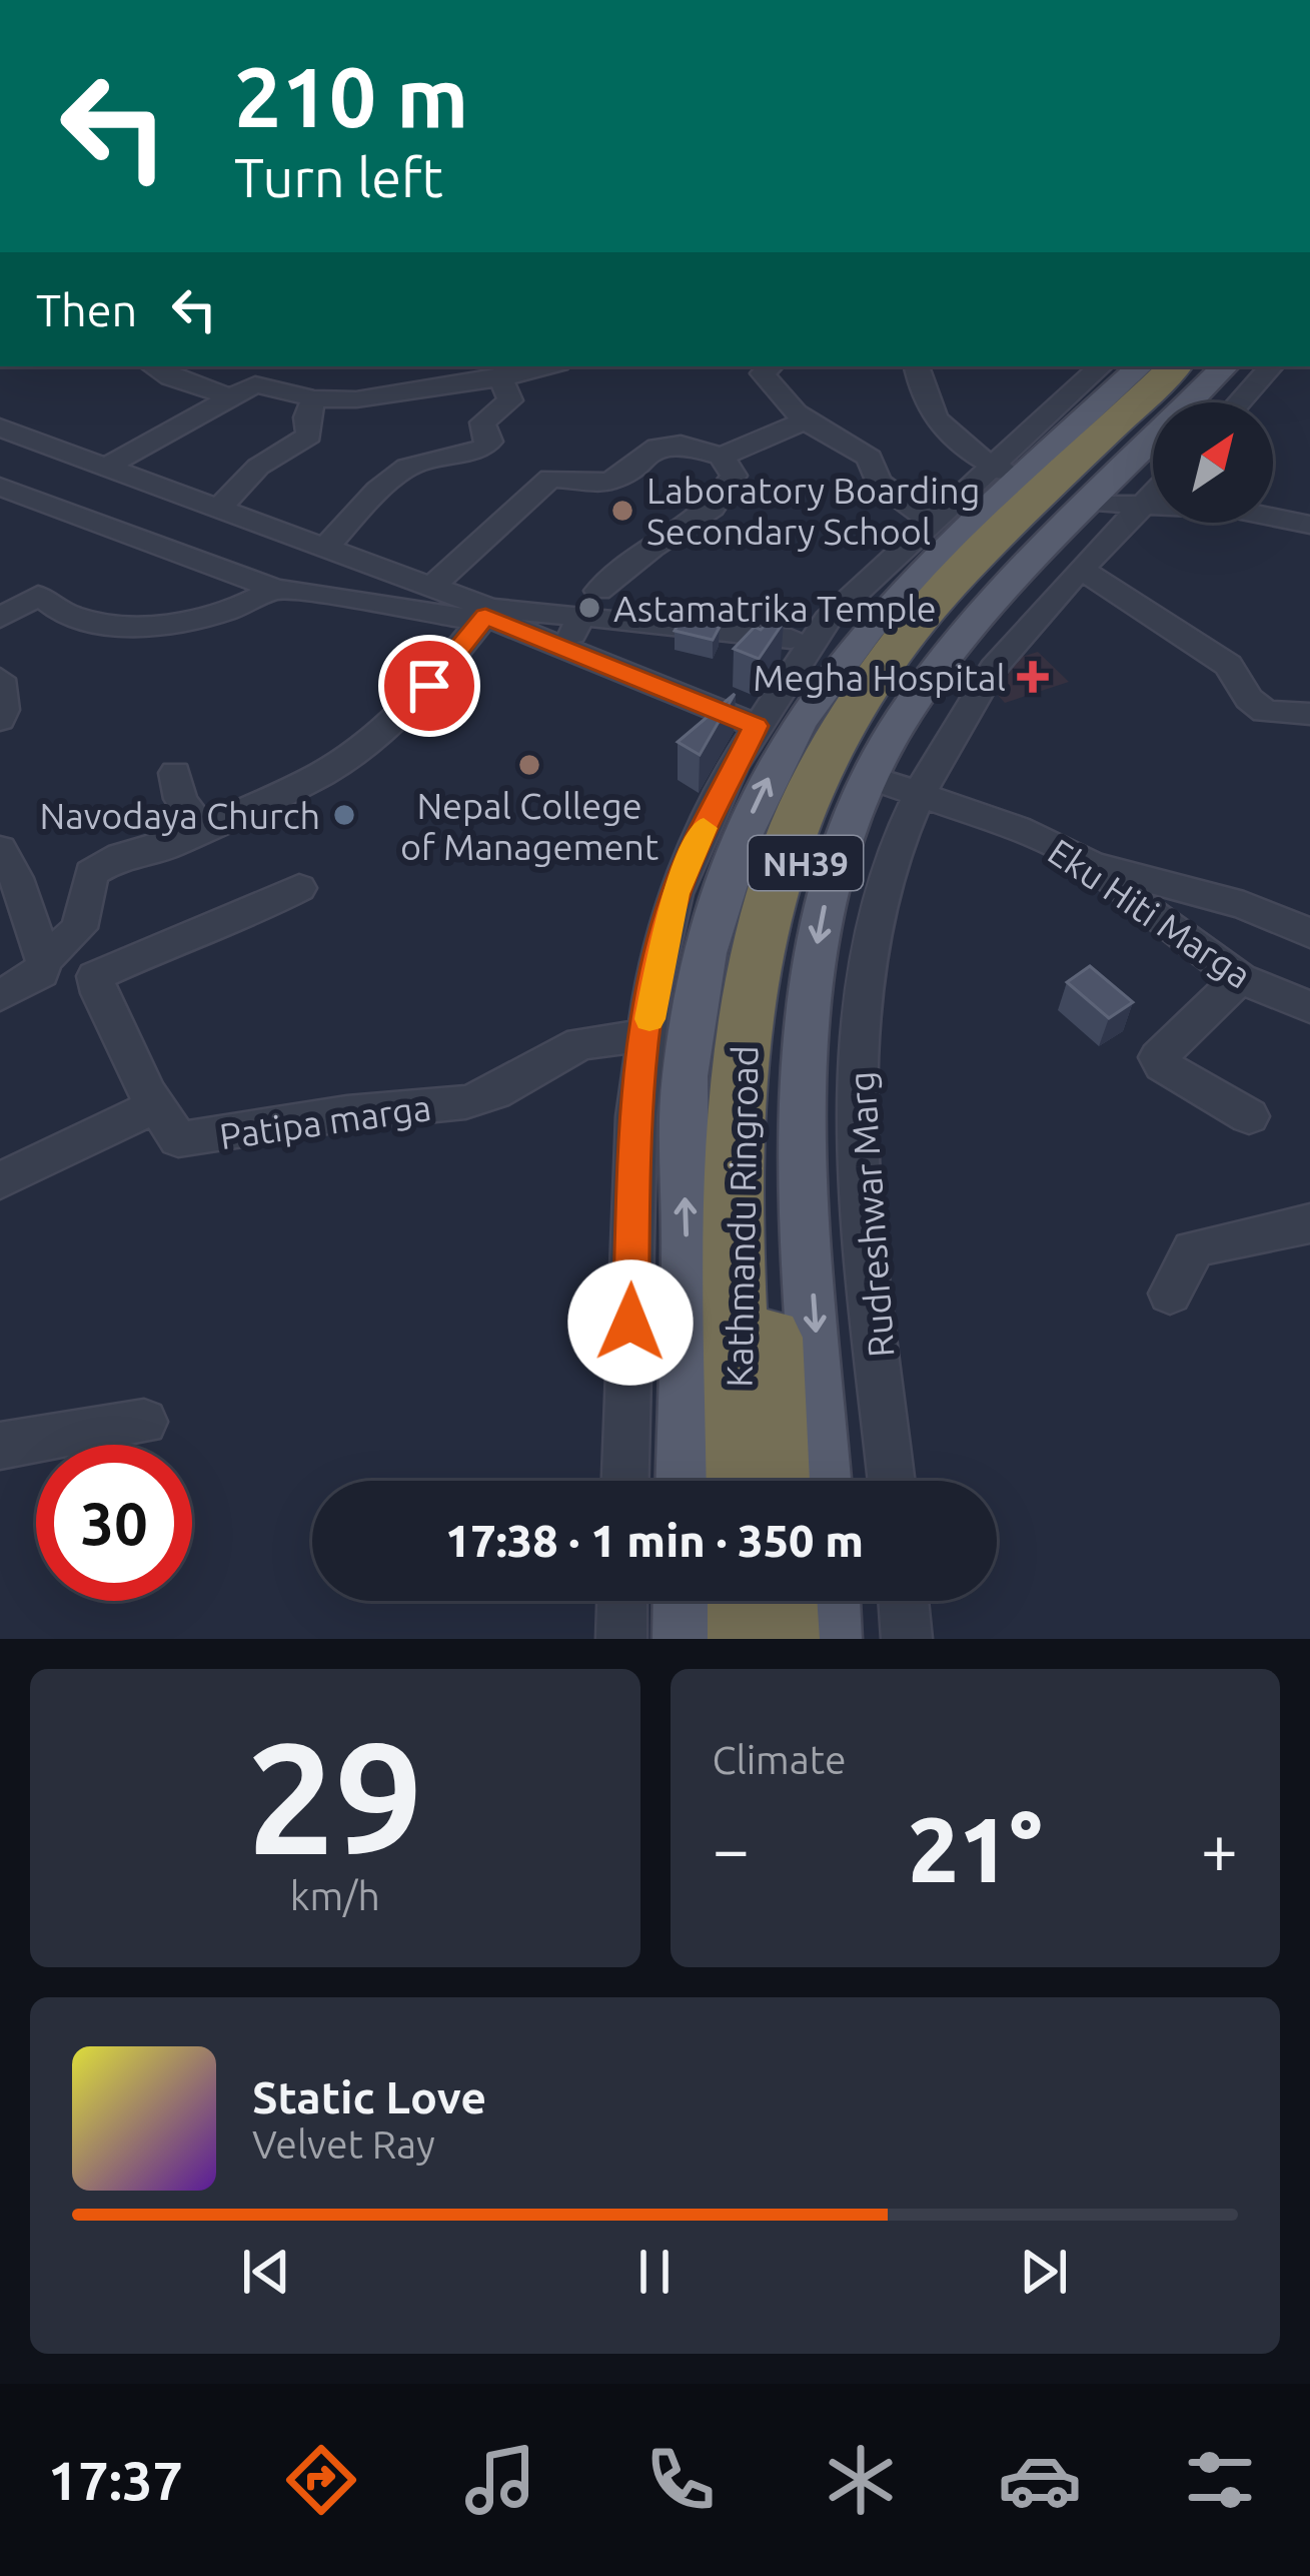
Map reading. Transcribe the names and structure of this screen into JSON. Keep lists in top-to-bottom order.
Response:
{
  "streets": {
    "highway": ["NH39", "Kathmandu Ringroad"],
    "street": ["Eku Hiti Marga", "Patipa marga", "Rudreshwar Marg"]
  },
  "crossings": [
    ["Eku Hiti Marga", "Rudreshwar Marg"]
  ],
  "places": {
    "other": [
      "Laboratory Boarding Secondary School",
      "Astamatrika Temple",
      "Nepal College of Management",
      "Navodaya Church"
    ],
    "health": ["Megha Hospital"]
  },
  "north": "top right",
  "page": {
    "turn": ["210 m", "Turn left"],
    "then": "Then",
    "limit": "30",
    "trip": "17:38 · 1 min · 350 m",
    "tile": [
      ["29", "km/h"],
      "Climate"
    ],
    "heat": ["−", "21°", "+"],
    "song": ["Static Love", "Velvet Ray"],
    "tabs": "17:37"
  }
}
